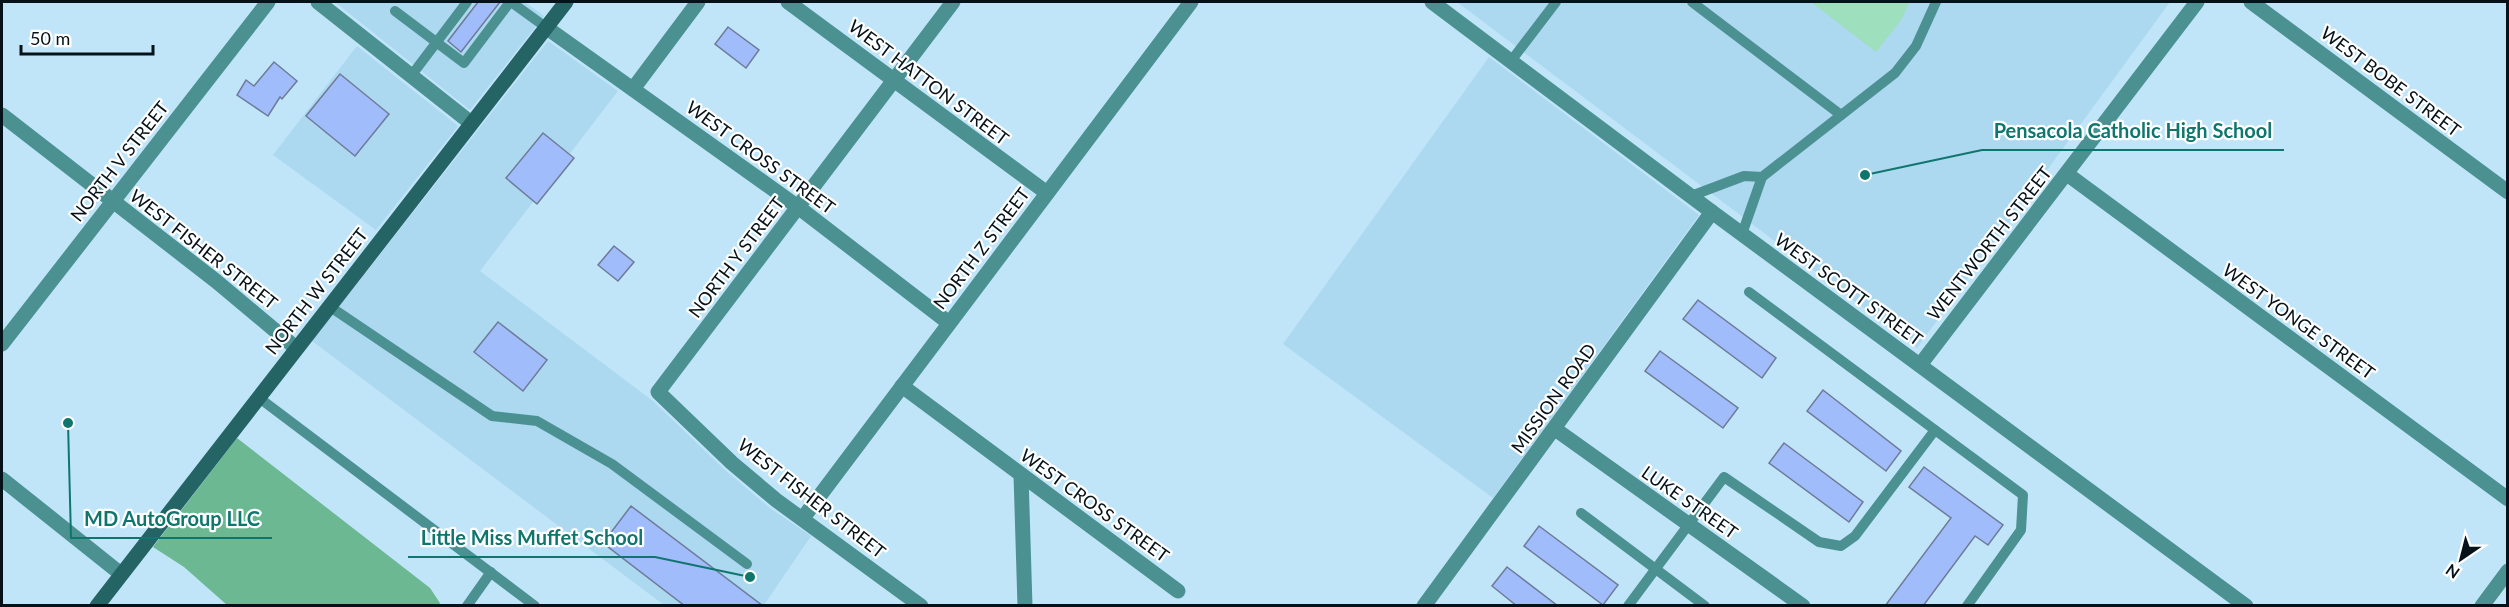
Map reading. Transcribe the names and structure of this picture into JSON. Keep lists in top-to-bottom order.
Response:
{
  "streets": {
    "main road": ["NORTH W STREET"],
    "street": [
      "WEST BOBE STREET",
      "WEST HATTON STREET",
      "WEST CROSS STREET",
      "NORTH V STREET",
      "WENTWORTH STREET",
      "NORTH Z STREET",
      "WEST FISHER STREET",
      "NORTH Y STREET",
      "WEST SCOTT STREET",
      "WEST YONGE STREET",
      "MISSION ROAD",
      "LUKE STREET"
    ]
  },
  "crossings": [
    ["WEST HATTON STREET", "NORTH Z STREET"],
    ["WEST HATTON STREET", "NORTH Y STREET"],
    ["WEST CROSS STREET", "NORTH Z STREET"],
    ["WEST CROSS STREET", "NORTH Y STREET"],
    ["WEST CROSS STREET", "NORTH W STREET"],
    ["NORTH V STREET", "WEST FISHER STREET"],
    ["WENTWORTH STREET", "WEST SCOTT STREET"],
    ["WENTWORTH STREET", "WEST YONGE STREET"],
    ["NORTH Z STREET", "WEST FISHER STREET"],
    ["WEST FISHER STREET", "NORTH Y STREET"],
    ["WEST FISHER STREET", "NORTH W STREET"],
    ["WEST SCOTT STREET", "MISSION ROAD"],
    ["MISSION ROAD", "LUKE STREET"]
  ],
  "places": ["Pensacola Catholic High School", "MD AutoGroup LLC", "Little Miss Muffet School"],
  "scale_bar": "50 m",
  "north": "bottom left"
}
